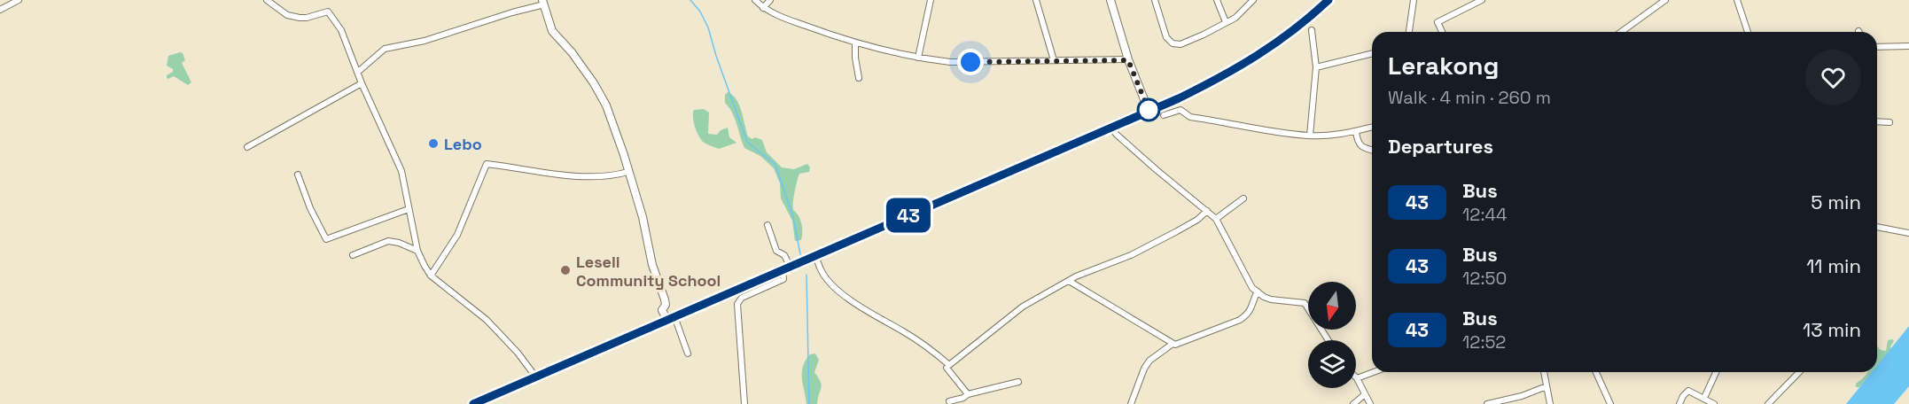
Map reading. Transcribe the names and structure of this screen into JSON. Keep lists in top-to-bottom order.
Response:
{
  "places": ["Lebo", "Leseli Community School"],
  "lines": ["bus line 43"],
  "north": "bottom",
  "page": {
    "on_map": "43",
    "heading": [
      ["Lerakong", "Walk · 4 min · 260 m"],
      "Departures"
    ],
    "list": [
      {
        "mark": "43",
        "name": "Bus",
        "note": "12:44",
        "value": "5 min"
      },
      {
        "mark": "43",
        "name": "Bus",
        "note": "12:50",
        "value": "11 min"
      },
      {
        "mark": "43",
        "name": "Bus",
        "note": "12:52",
        "value": "13 min"
      }
    ]
  }
}
